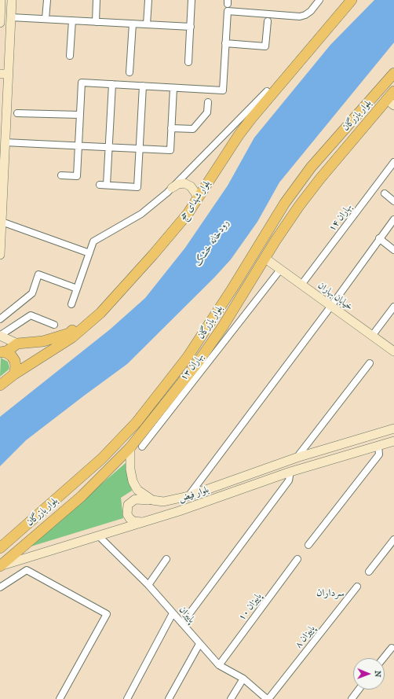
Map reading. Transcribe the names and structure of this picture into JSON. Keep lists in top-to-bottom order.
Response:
{
  "streets": {
    "main road": ["بلوار بازرگان", "بلوار شهدای حج"],
    "street": [
      "بهاران ۱۴",
      "خیابان بهاران",
      "بهاران ۱۳",
      "بلوار فیض",
      "پاییزان ۱۰",
      "پاییزان",
      "پاییزان ۸"
    ]
  },
  "crossings": [
    ["بلوار بازرگان", "خیابان بهاران"],
    ["بلوار بازرگان", "بلوار فیض"],
    ["بهاران ۱۴", "خیابان بهاران"],
    ["خیابان بهاران", "بهاران ۱۳"],
    ["بلوار فیض", "پاییزان"],
    ["پاییزان ۱۰", "پاییزان"],
    ["پاییزان", "پاییزان ۸"]
  ],
  "districts": ["سرداران"],
  "water": ["رودخانه خشک"],
  "north": "right"
}
